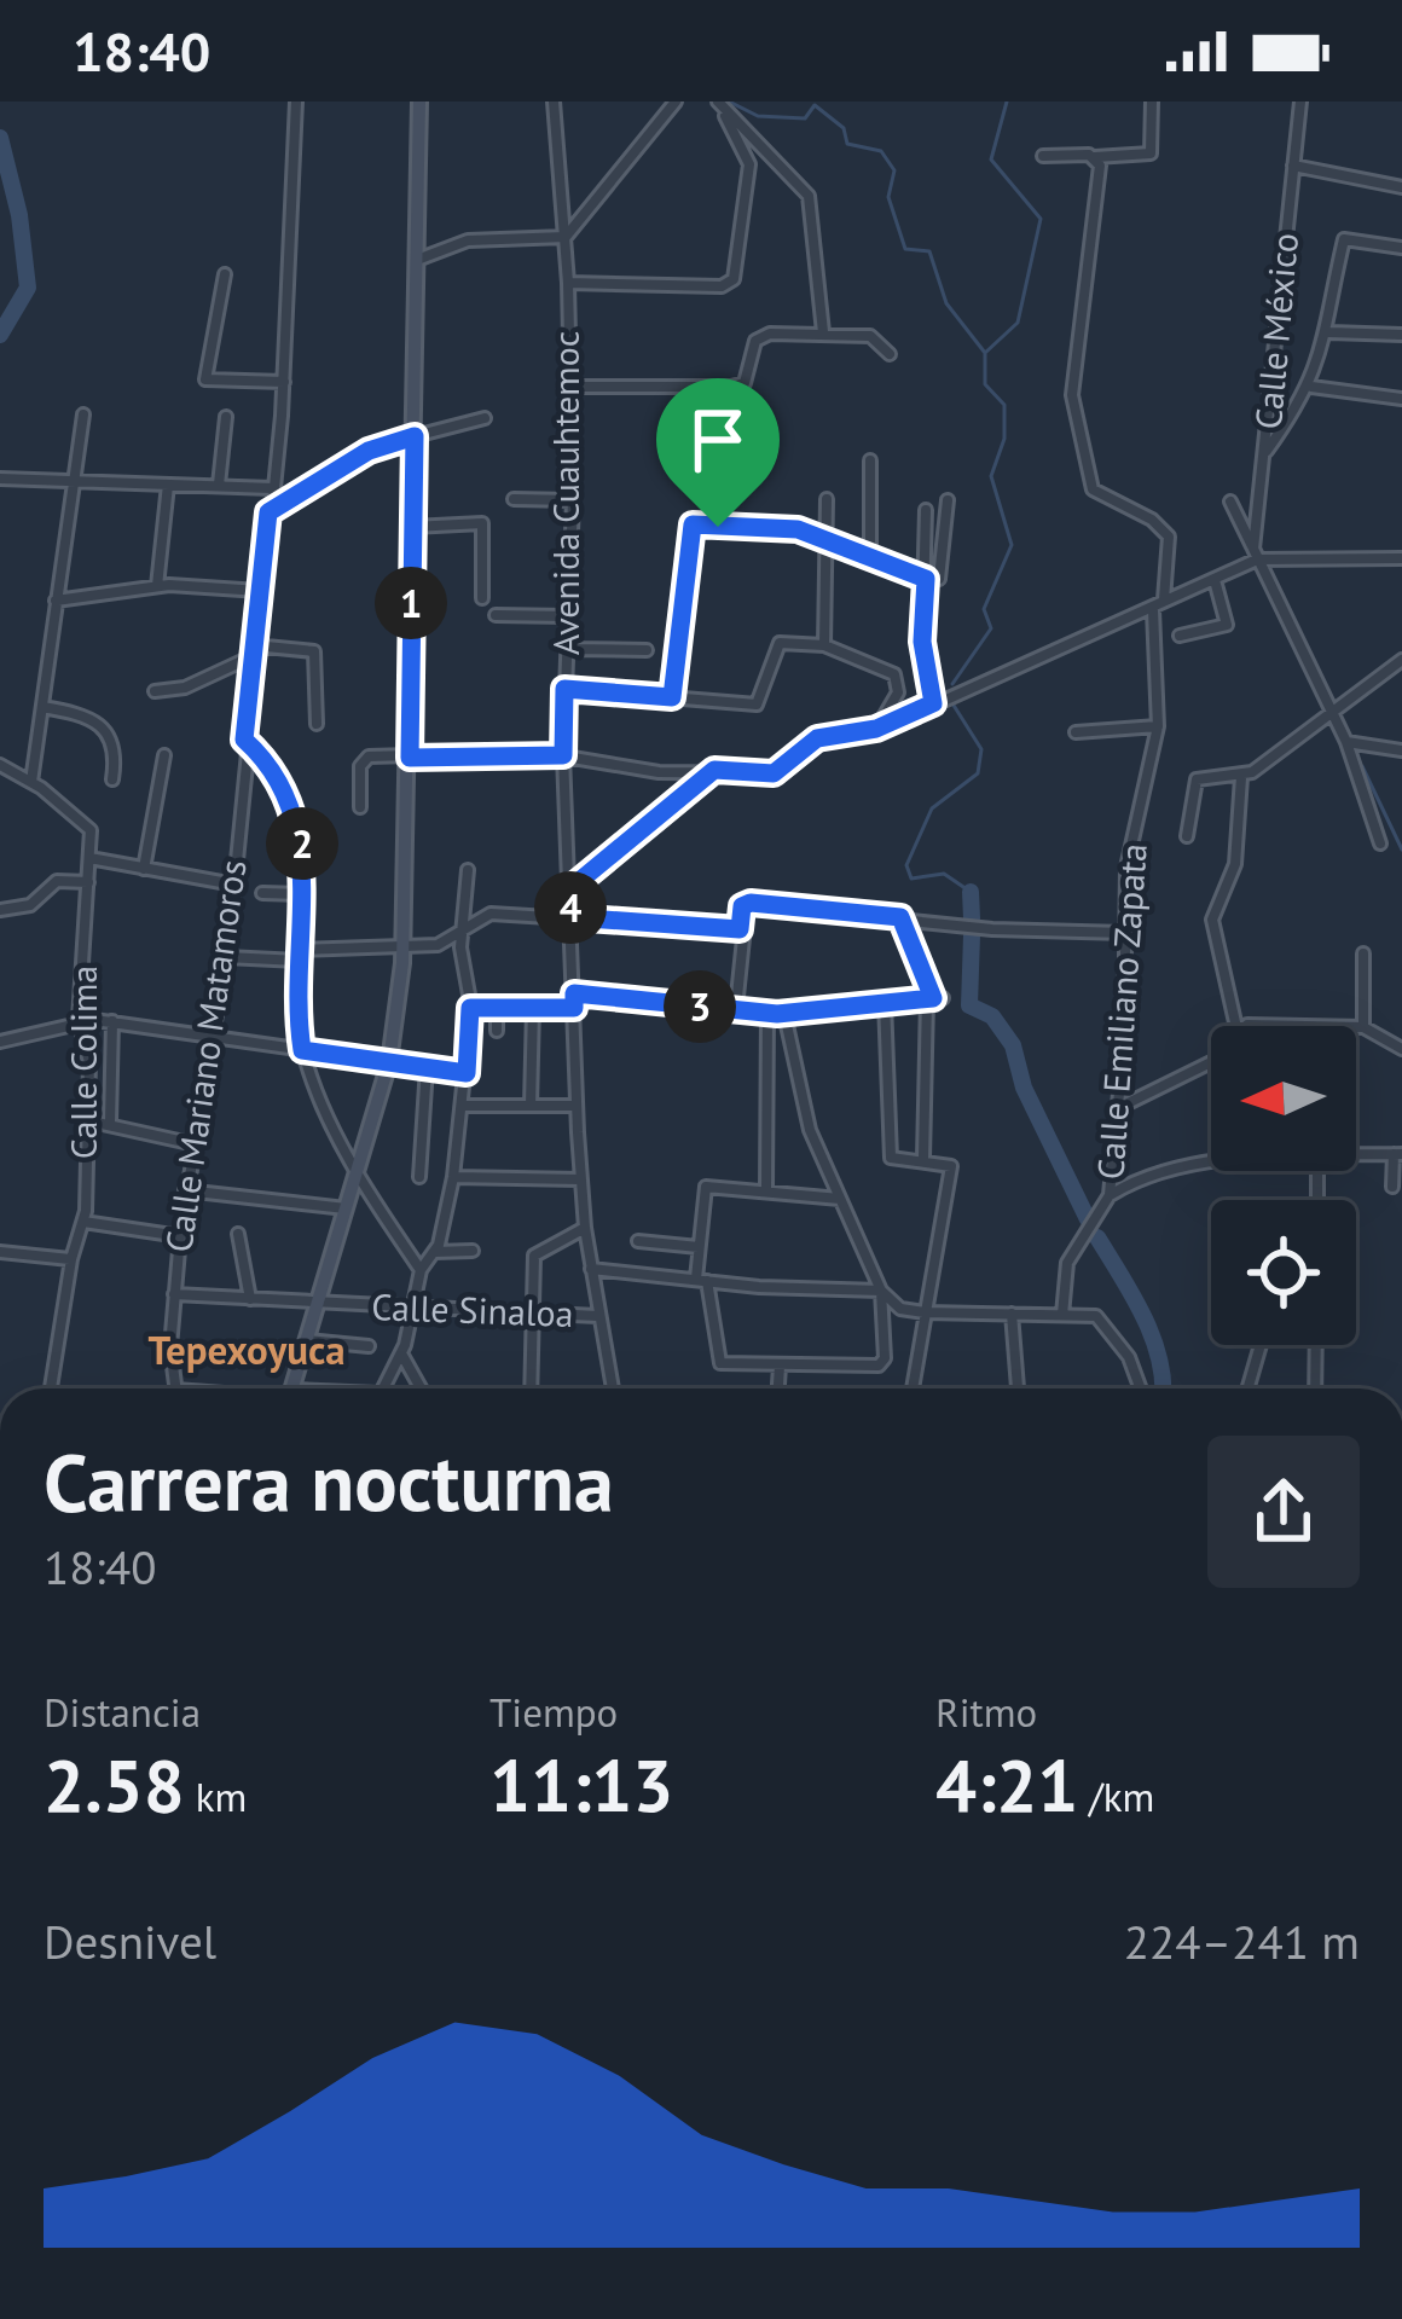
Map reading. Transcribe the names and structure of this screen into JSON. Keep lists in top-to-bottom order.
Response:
{
  "streets": {
    "street": [
      "Calle México",
      "Avenida Cuauhtemoc",
      "Calle Emiliano Zapata",
      "Calle Mariano Matamoros",
      "Calle Colima",
      "Calle Sinaloa"
    ]
  },
  "crossings": [
    ["Avenida Cuauhtemoc", "Calle Sinaloa"],
    ["Calle Mariano Matamoros", "Calle Sinaloa"]
  ],
  "districts": ["Tepexoyuca"],
  "north": "left",
  "page": {
    "status": "18:40",
    "pins": [
      "1",
      "2",
      "4",
      "3"
    ],
    "heading": ["Carrera nocturna", "18:40"],
    "stats": [
      ["Distancia", "2.58 km"],
      ["Tiempo", "11:13"],
      ["Ritmo", "4:21 /km"]
    ],
    "chart": ["Desnivel", "224–241 m"]
  }
}
